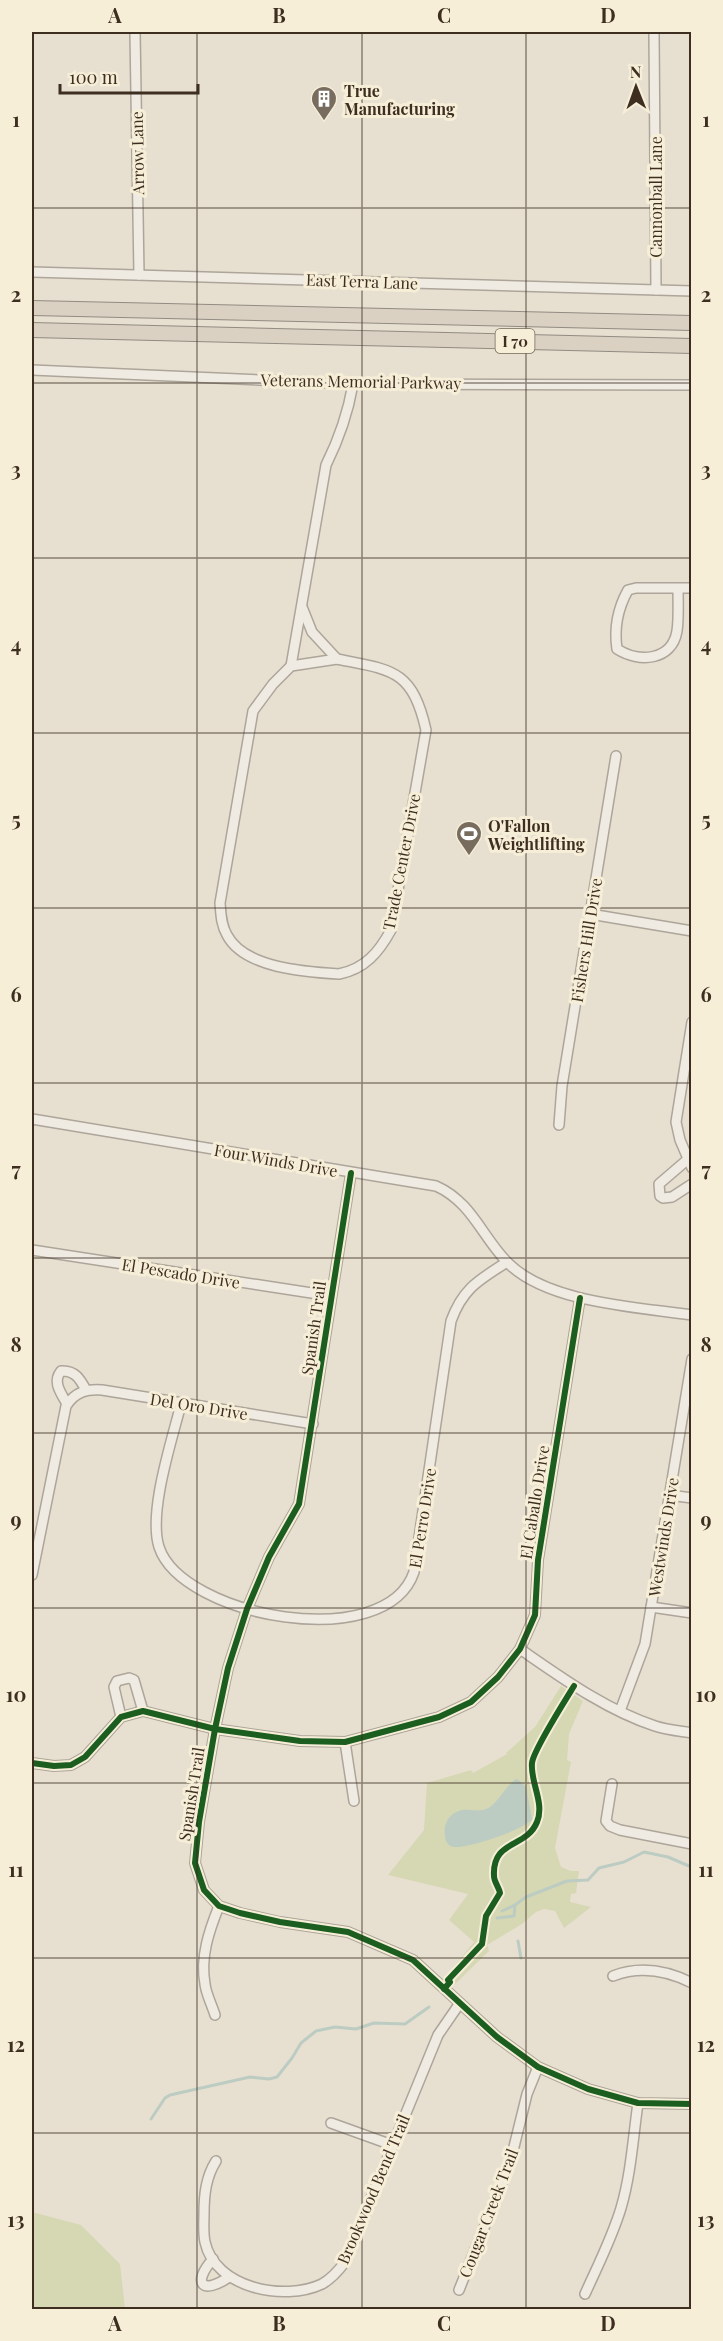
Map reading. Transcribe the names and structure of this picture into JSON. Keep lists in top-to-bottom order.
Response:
{
  "streets": {
    "highway": ["I 70"],
    "street": [
      "Arrow Lane",
      "Cannonball Lane",
      "East Terra Lane",
      "Veterans Memorial Parkway",
      "Trade Center Drive",
      "Fishers Hill Drive",
      "Four Winds Drive",
      "El Pescado Drive",
      "Spanish Trail",
      "Del Oro Drive",
      "El Caballo Drive",
      "El Perro Drive",
      "Westwinds Drive",
      "Brookwood Bend Trail",
      "Cougar Creek Trail"
    ]
  },
  "crossings": [
    ["Arrow Lane", "East Terra Lane"],
    ["Cannonball Lane", "East Terra Lane"],
    ["Four Winds Drive", "Spanish Trail"],
    ["Four Winds Drive", "El Caballo Drive"],
    ["Four Winds Drive", "El Perro Drive"],
    ["El Pescado Drive", "Spanish Trail"],
    ["Spanish Trail", "Del Oro Drive"],
    ["Spanish Trail", "El Caballo Drive"],
    ["Spanish Trail", "El Perro Drive"],
    ["Del Oro Drive", "El Perro Drive"]
  ],
  "places": {
    "building": ["True Manufacturing"],
    "sports": ["O'Fallon Weightlifting"]
  },
  "scale_bar": "100 m",
  "north": "top",
  "grid": {
    "columns": [
      "A",
      "B",
      "C",
      "D"
    ],
    "rows": [
      "1",
      "2",
      "3",
      "4",
      "5",
      "6",
      "7",
      "8",
      "9",
      "10",
      "11",
      "12",
      "13"
    ]
  }
}
